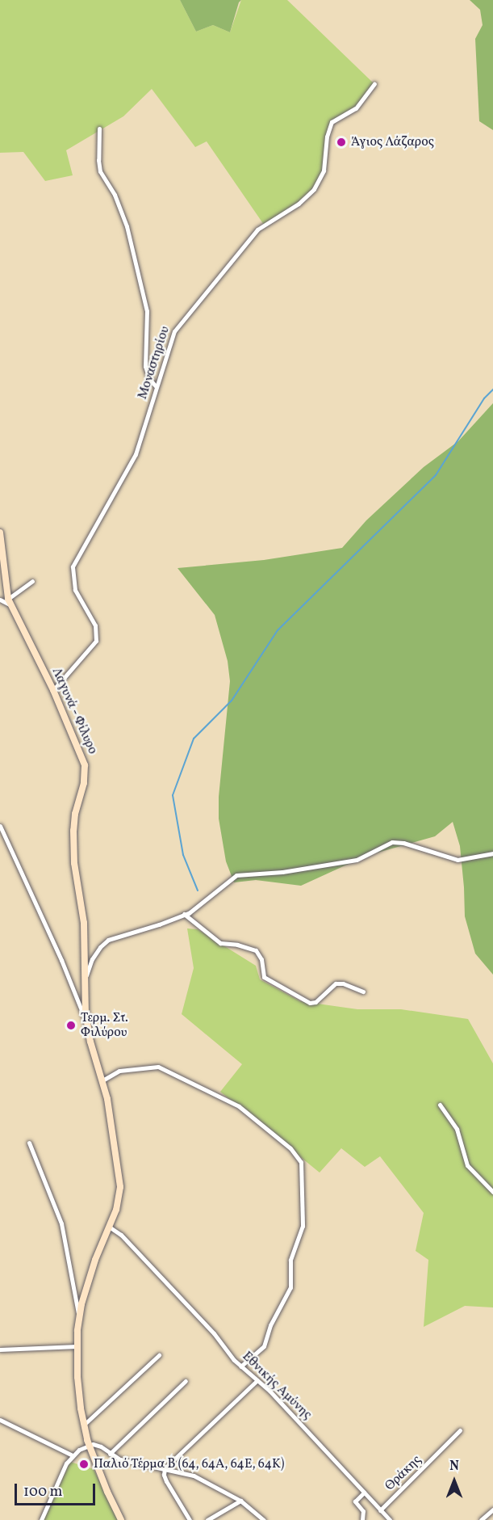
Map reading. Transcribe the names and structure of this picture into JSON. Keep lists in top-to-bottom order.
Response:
{
  "streets": {
    "street": [
      "Μοναστηρίου",
      "Λαγυνά - Φίλυρο",
      "Εθνικής Αμύνης",
      "Θράκης"
    ]
  },
  "crossings": [
    ["Μοναστηρίου", "Λαγυνά - Φίλυρο"],
    ["Λαγυνά - Φίλυρο", "Εθνικής Αμύνης"],
    ["Εθνικής Αμύνης", "Θράκης"]
  ],
  "places": ["Άγιος Λάζαρος", "Τερμ. Στ. Φιλύρου", "Παλιό Τέρμα B (64, 64Α, 64Ε, 64Κ)"],
  "scale_bar": "100 m",
  "north": "top"
}
